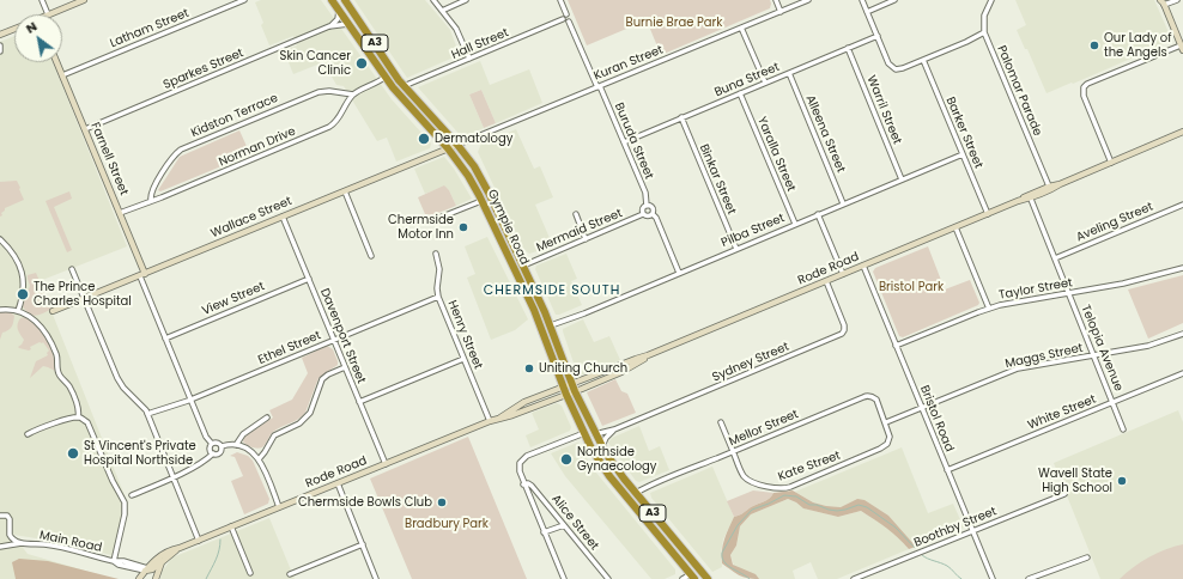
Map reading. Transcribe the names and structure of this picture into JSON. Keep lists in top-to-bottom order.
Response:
{
  "streets": {
    "highway": ["A3", "Gympie Road"],
    "main road": ["Farnell Street", "Wallace Street", "Rode Road"],
    "street": [
      "Latham Street",
      "Hall Street",
      "Kuran Street",
      "Sparkes Street",
      "Buna Street",
      "Palomar Parade",
      "Warril Street",
      "Kidston Terrace",
      "Barker Street",
      "Alleena Street",
      "Buruda Street",
      "Norman Drive",
      "Yaralla Street",
      "Binkar Street",
      "Aveling Street",
      "Mermaid Street",
      "Pilba Street",
      "Taylor Street",
      "View Street",
      "Henry Street",
      "Davenport Street",
      "Ethel Street",
      "Telopia Avenue",
      "Maggs Street",
      "Sydney Street",
      "White Street",
      "Bristol Road",
      "Mellor Street",
      "Kate Street",
      "Alice Street",
      "Boothby Street",
      "Main Road"
    ]
  },
  "crossings": [
    ["Latham Street", "Farnell Street"],
    ["Hall Street", "Buruda Street"],
    ["Hall Street", "Gympie Road"],
    ["Kuran Street", "Buruda Street"],
    ["Kuran Street", "Wallace Street"],
    ["Kuran Street", "Gympie Road"],
    ["Sparkes Street", "Farnell Street"],
    ["Sparkes Street", "Gympie Road"],
    ["Buna Street", "Warril Street"],
    ["Buna Street", "Alleena Street"],
    ["Buna Street", "Buruda Street"],
    ["Buna Street", "Yaralla Street"],
    ["Buna Street", "Binkar Street"],
    ["Palomar Parade", "Rode Road"],
    ["Warril Street", "Pilba Street"],
    ["Kidston Terrace", "Norman Drive"],
    ["Barker Street", "Pilba Street"],
    ["Barker Street", "Rode Road"],
    ["Alleena Street", "Pilba Street"],
    ["Buruda Street", "Mermaid Street"],
    ["Norman Drive", "Farnell Street"],
    ["Yaralla Street", "Pilba Street"],
    ["Farnell Street", "Wallace Street"],
    ["Farnell Street", "View Street"],
    ["Farnell Street", "Ethel Street"],
    ["Binkar Street", "Pilba Street"],
    ["Wallace Street", "Gympie Road"],
    ["Wallace Street", "Davenport Street"],
    ["Aveling Street", "Telopia Avenue"],
    ["Gympie Road", "Mermaid Street"],
    ["Gympie Road", "Pilba Street"],
    ["Gympie Road", "Rode Road"],
    ["Gympie Road", "Sydney Street"],
    ["Gympie Road", "Mellor Street"],
    ["Rode Road", "Henry Street"],
    ["Rode Road", "Davenport Street"],
    ["Rode Road", "Telopia Avenue"],
    ["Rode Road", "Sydney Street"],
    ["Rode Road", "Bristol Road"],
    ["Rode Road", "Main Road"],
    ["Taylor Street", "Telopia Avenue"],
    ["Taylor Street", "Bristol Road"],
    ["View Street", "Davenport Street"],
    ["Henry Street", "Ethel Street"],
    ["Davenport Street", "Ethel Street"],
    ["Telopia Avenue", "Maggs Street"],
    ["Telopia Avenue", "White Street"],
    ["Maggs Street", "Bristol Road"],
    ["Maggs Street", "Mellor Street"],
    ["Maggs Street", "Kate Street"],
    ["White Street", "Bristol Road"],
    ["Bristol Road", "Boothby Street"],
    ["Mellor Street", "Kate Street"]
  ],
  "districts": ["CHERMSIDE SOUTH"],
  "parks": ["Burnie Brae Park", "Bristol Park", "Bradbury Park"],
  "places": [
    "Our Lady of the Angels",
    "Skin Cancer Clinic",
    "Dermatology",
    "Chermside Motor Inn",
    "The Prince Charles Hospital",
    "Uniting Church",
    "St Vincent's Private Hospital Northside",
    "Northside Gynaecology",
    "Wavell State High School",
    "Chermside Bowls Club"
  ],
  "north": "top left"
}
